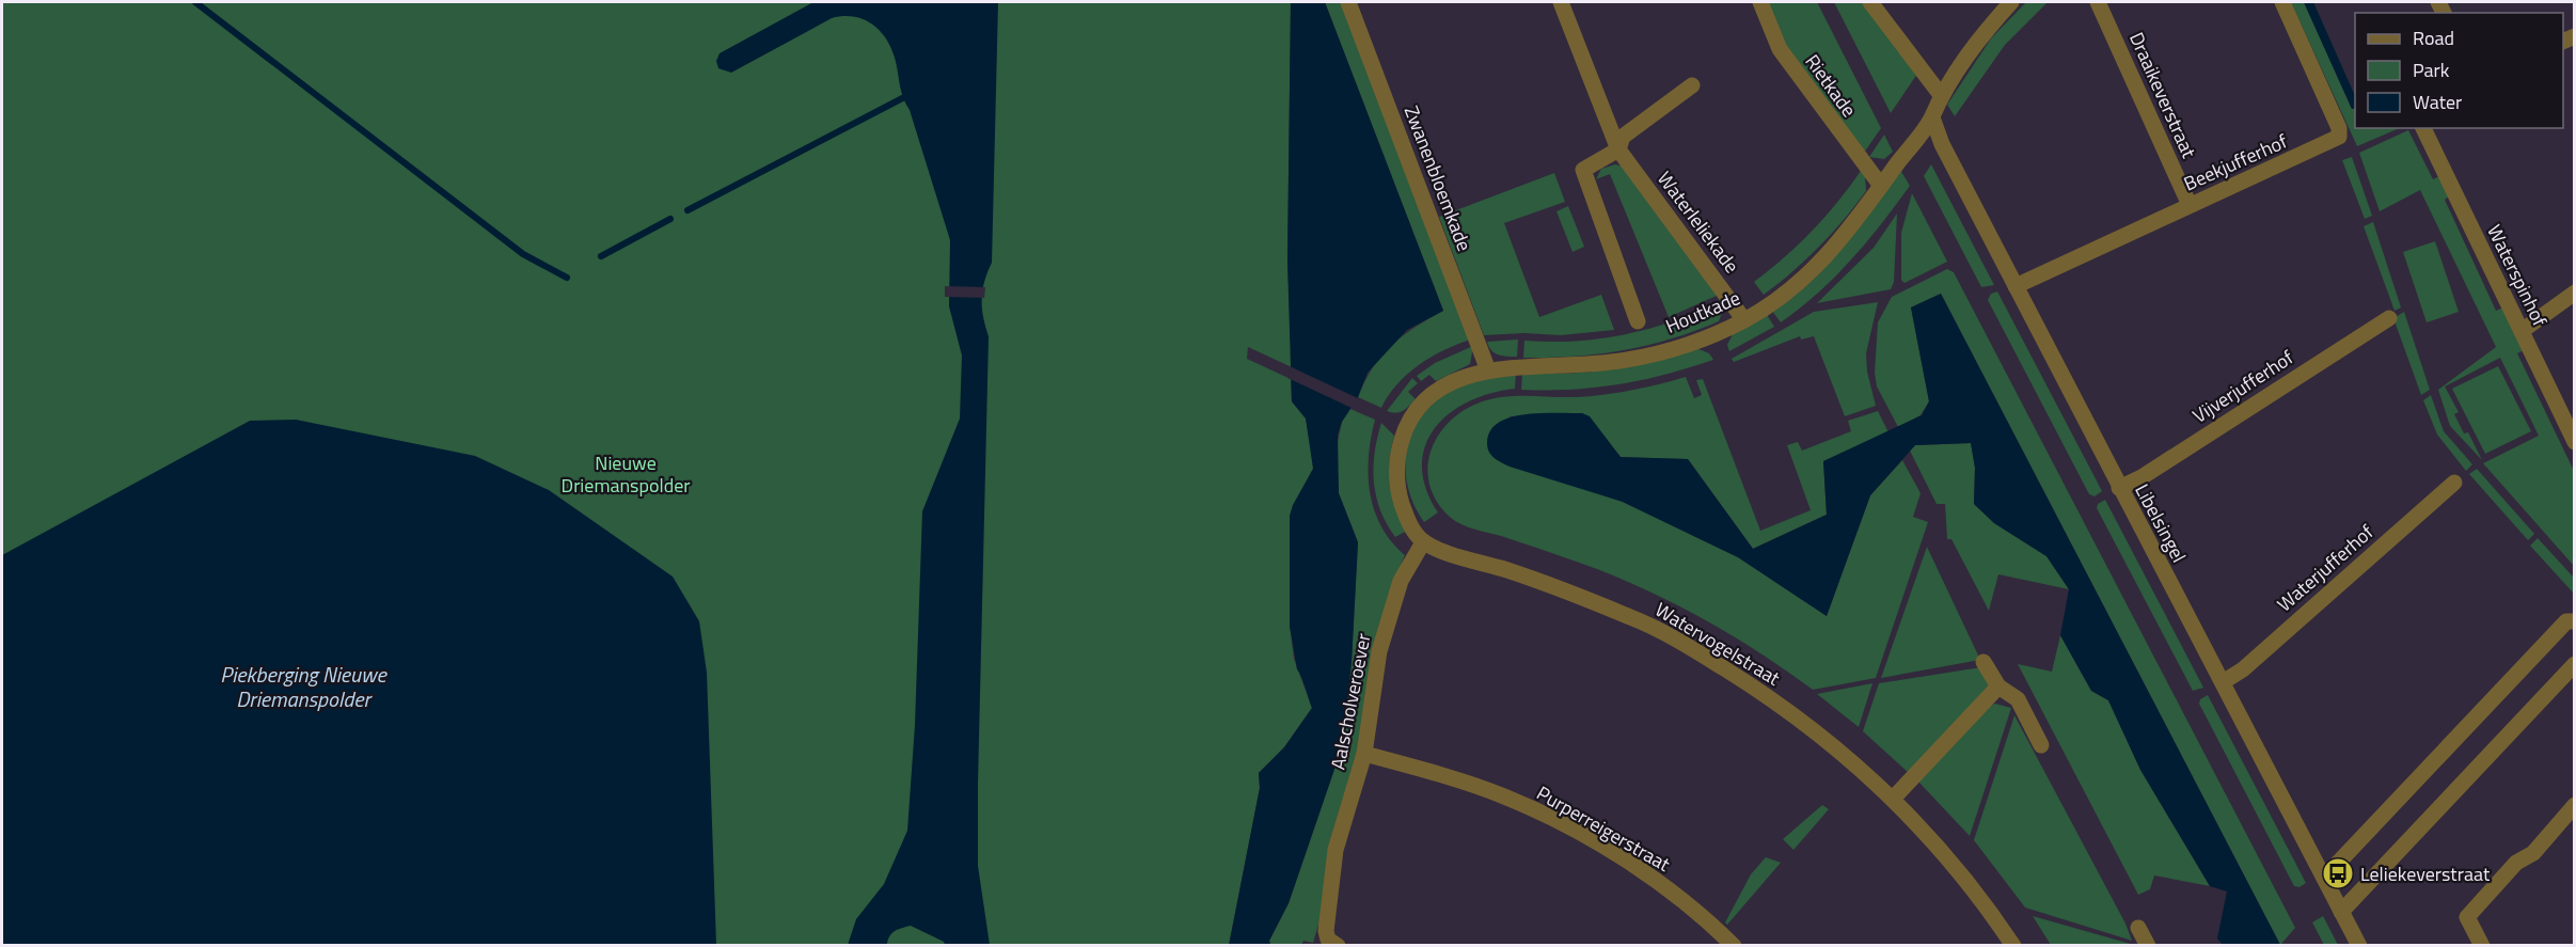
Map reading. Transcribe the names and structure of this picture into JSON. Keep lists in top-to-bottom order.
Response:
{
  "streets": {
    "street": [
      "Rietkade",
      "Draaikeverstraat",
      "Beekjufferhof",
      "Zwanenbloemkade",
      "Waterleliekade",
      "Waterspinhof",
      "Houtkade",
      "Vijverjufferhof",
      "Libelsingel",
      "Waterjufferhof",
      "Watervogelstraat",
      "Aalscholveroever",
      "Purperreigerstraat"
    ]
  },
  "crossings": [
    ["Rietkade", "Houtkade"],
    ["Draaikeverstraat", "Beekjufferhof"],
    ["Beekjufferhof", "Libelsingel"],
    ["Zwanenbloemkade", "Houtkade"],
    ["Waterleliekade", "Houtkade"],
    ["Houtkade", "Libelsingel"],
    ["Houtkade", "Watervogelstraat"],
    ["Houtkade", "Aalscholveroever"],
    ["Vijverjufferhof", "Libelsingel"],
    ["Libelsingel", "Waterjufferhof"],
    ["Watervogelstraat", "Aalscholveroever"],
    ["Aalscholveroever", "Purperreigerstraat"]
  ],
  "water": ["Piekberging Nieuwe Driemanspolder"],
  "parks": ["Nieuwe Driemanspolder"],
  "places": {
    "bus stop": ["Leliekeverstraat"]
  },
  "legend": ["Road", "Park", "Water"]
}
